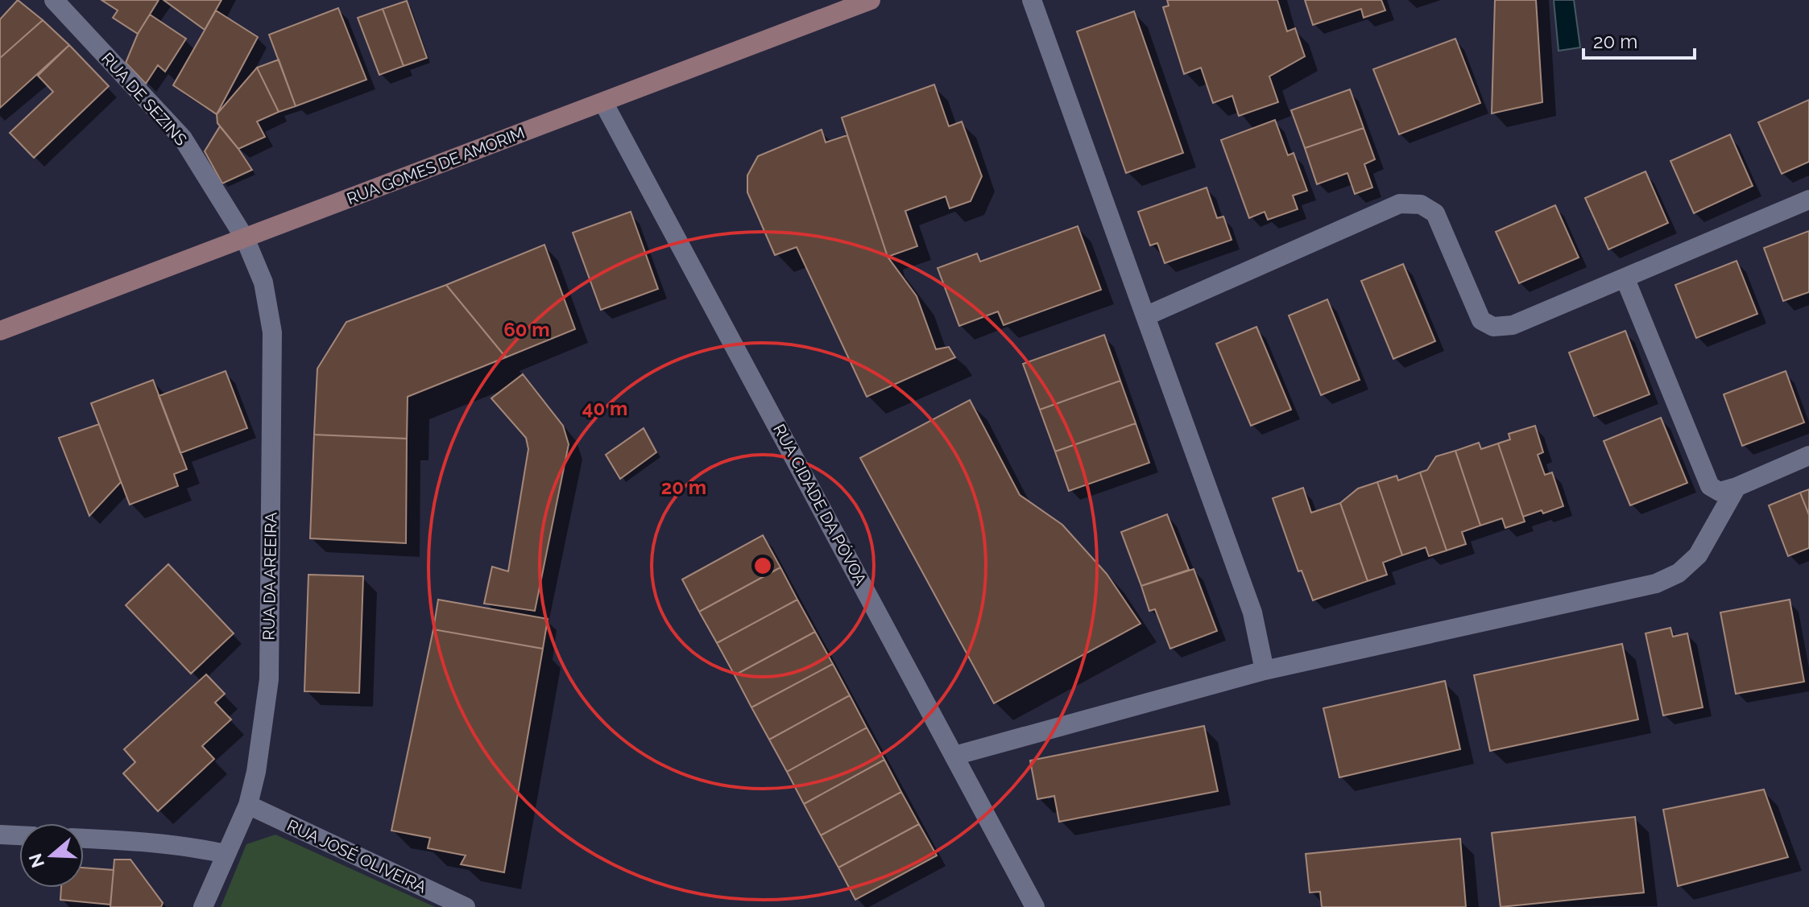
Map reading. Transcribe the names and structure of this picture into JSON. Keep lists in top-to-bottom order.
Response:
{
  "streets": {
    "main road": ["RUA GOMES DE AMORIM"],
    "street": [
      "RUA DE SEZINS",
      "RUA CIDADE DA PÓVOA",
      "RUA DA AREEIRA",
      "RUA JOSÉ OLIVEIRA"
    ]
  },
  "crossings": [
    ["RUA DE SEZINS", "RUA GOMES DE AMORIM"],
    ["RUA DE SEZINS", "RUA DA AREEIRA"],
    ["RUA GOMES DE AMORIM", "RUA CIDADE DA PÓVOA"],
    ["RUA GOMES DE AMORIM", "RUA DA AREEIRA"],
    ["RUA DA AREEIRA", "RUA JOSÉ OLIVEIRA"]
  ],
  "scale_bar": "20 m",
  "north": "left",
  "rings": ["60 m", "40 m", "20 m"]
}
